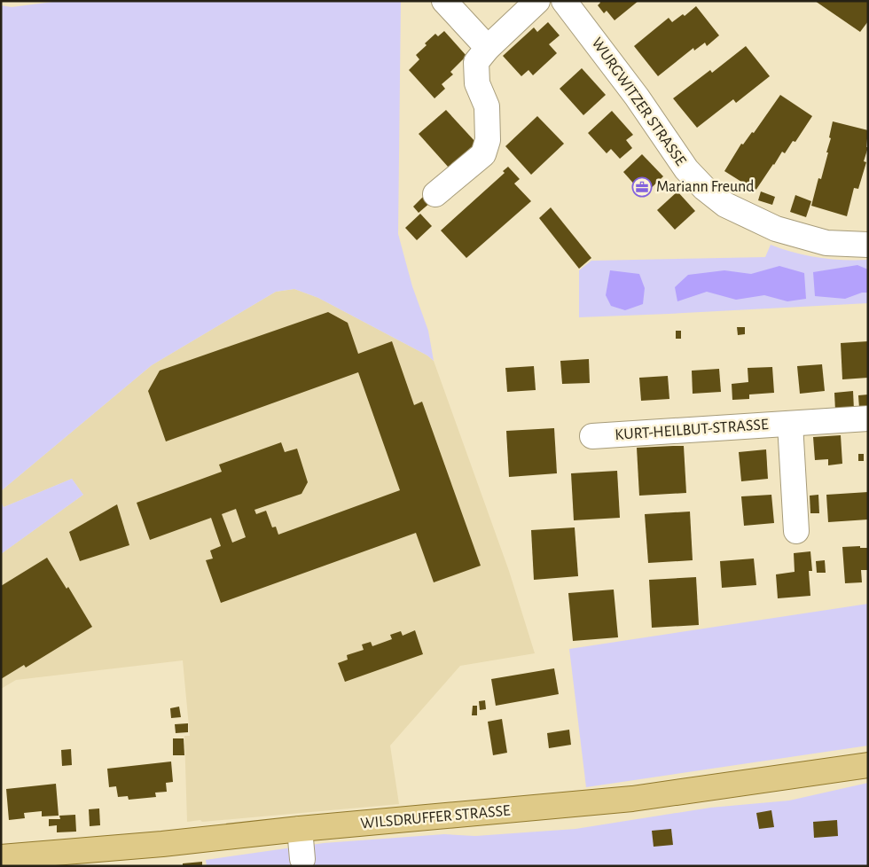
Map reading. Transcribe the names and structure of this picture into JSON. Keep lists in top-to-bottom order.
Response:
{
  "streets": {
    "main road": ["WILSDRUFFER STRASSE"],
    "street": ["WURGWITZER STRASSE", "KURT-HEILBUT-STRASSE"]
  },
  "places": {
    "office": ["Mariann Freund"]
  }
}
